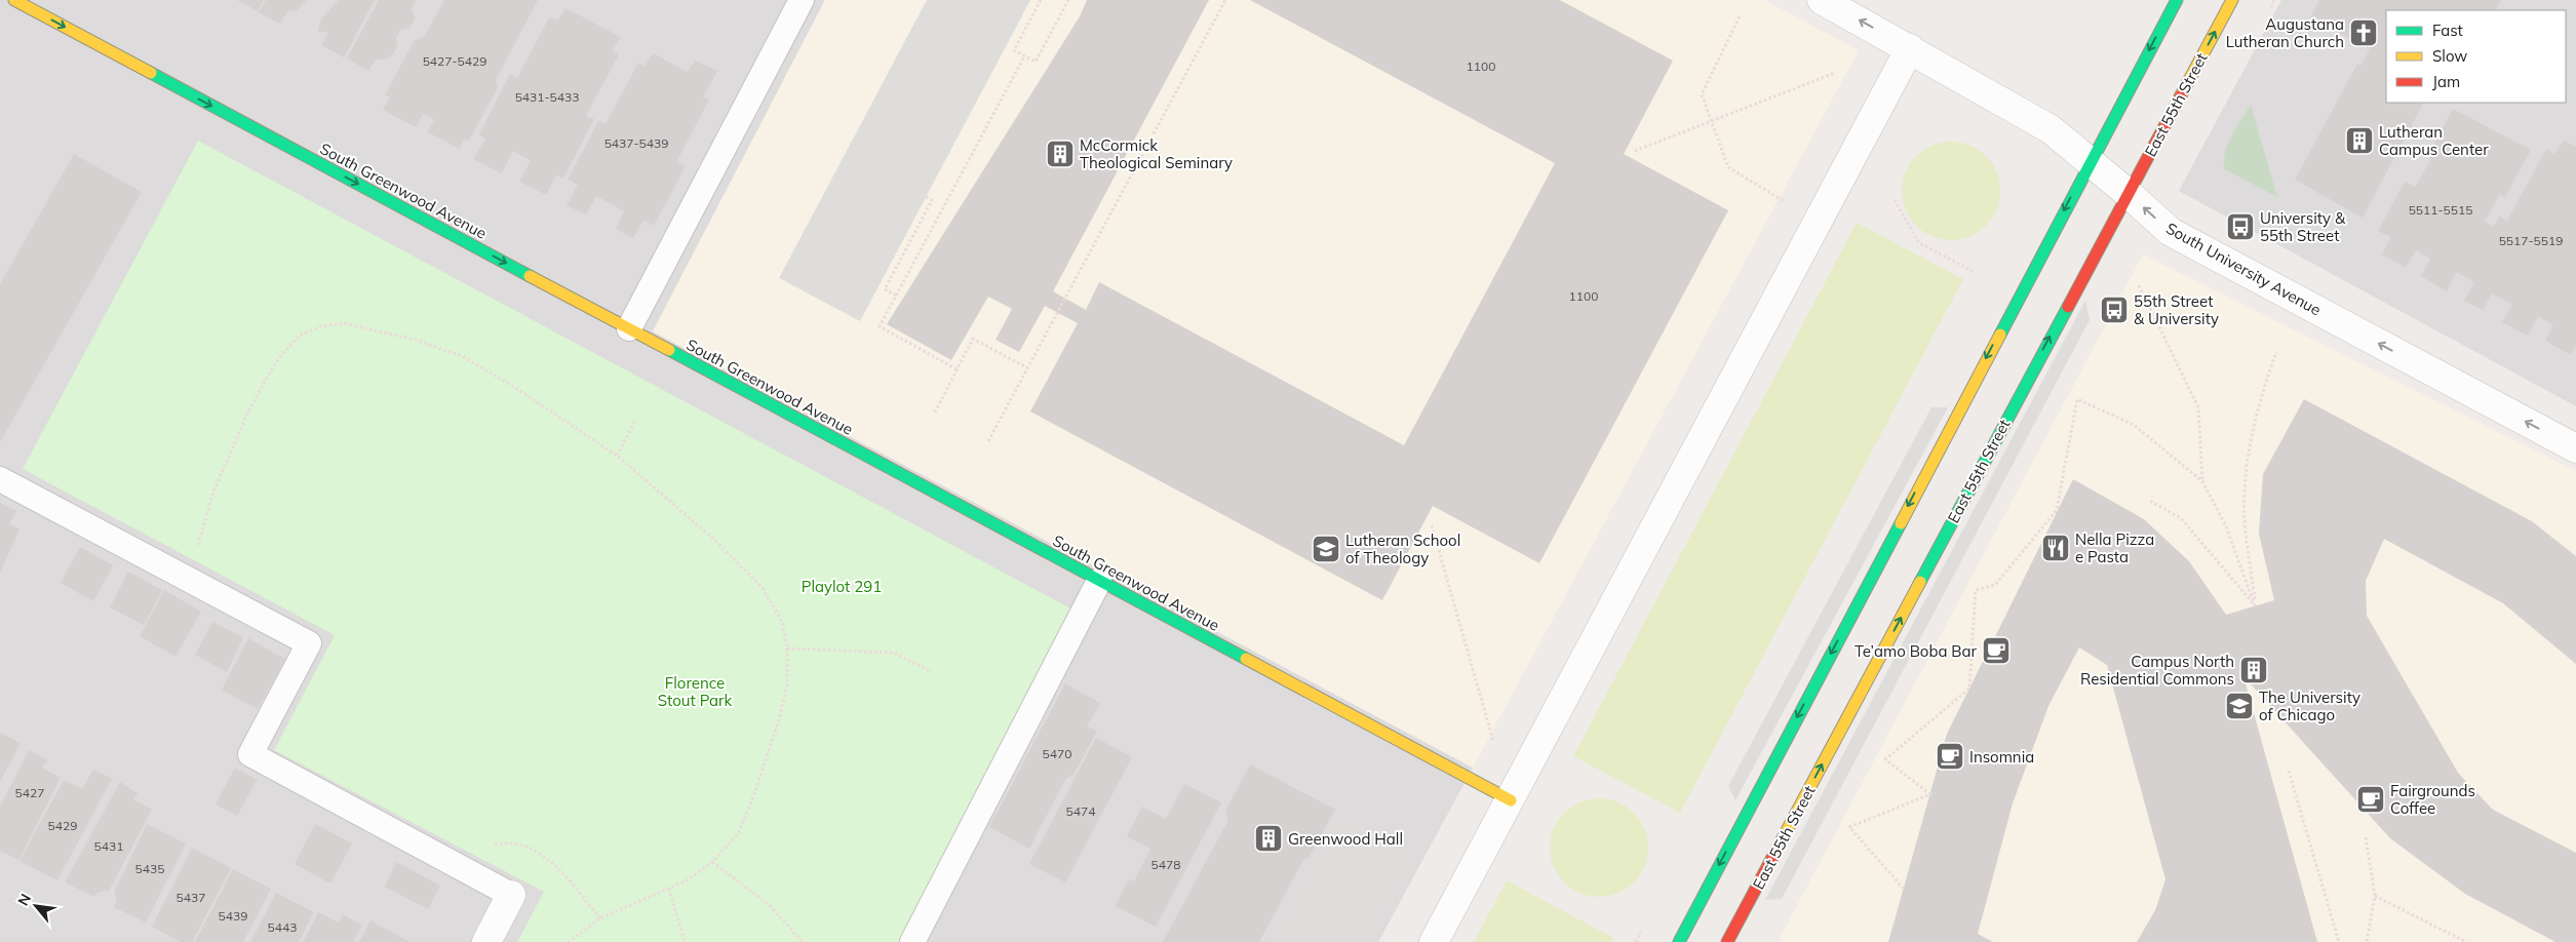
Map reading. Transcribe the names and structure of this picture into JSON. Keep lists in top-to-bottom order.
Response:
{
  "streets": {
    "street": ["East 55th Street", "South Greenwood Avenue", "South University Avenue"]
  },
  "crossings": [
    ["East 55th Street", "South University Avenue"]
  ],
  "one_way": ["South Greenwood Avenue", "South University Avenue"],
  "parks": ["Playlot 291", "Florence Stout Park"],
  "places": {
    "church": ["Augustana Lutheran Church"],
    "building": [
      "Lutheran Campus Center",
      "McCormick Theological Seminary",
      "Campus North Residential Commons",
      "Greenwood Hall"
    ],
    "bus stop": ["University & 55th Street", "55th Street & University"],
    "restaurant": ["Nella Pizza e Pasta"],
    "school or university": ["Lutheran School of Theology", "The University of Chicago"],
    "cafe": ["Te’amo Boba Bar", "Insomnia", "Fairgrounds Coffee"]
  },
  "house_numbers": [
    "5427-5429",
    "1100",
    "5431-5433",
    "5437-5439",
    "5511-5515",
    "5517-5519",
    "1100",
    "5470",
    "5427",
    "5474",
    "5429",
    "5431",
    "5478",
    "5435",
    "5437",
    "5439",
    "5443"
  ],
  "legend": ["Fast", "Slow", "Jam"],
  "north": "top left"
}
